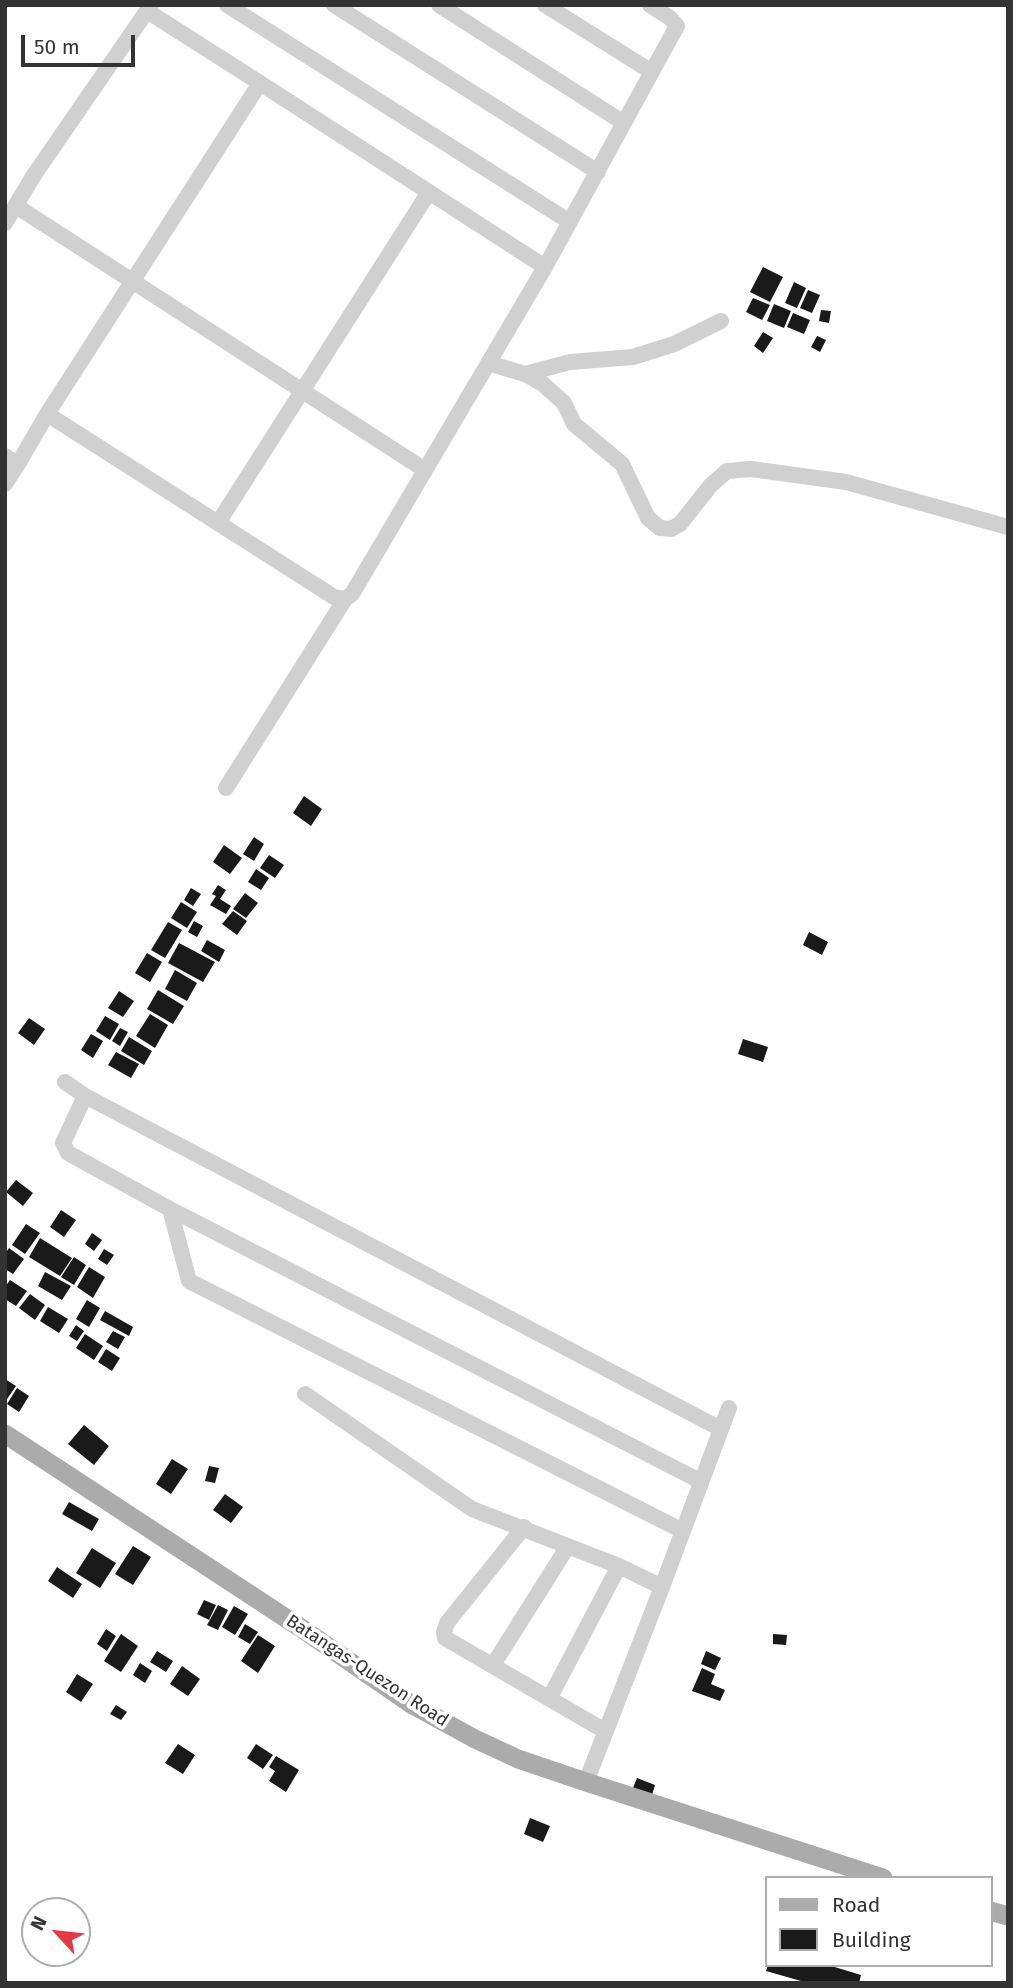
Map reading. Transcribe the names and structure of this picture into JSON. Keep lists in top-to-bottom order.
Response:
{
  "streets": {
    "main road": ["Batangas-Quezon Road"]
  },
  "legend": ["Road", "Building"],
  "scale_bar": "50 m",
  "north": "top left"
}
